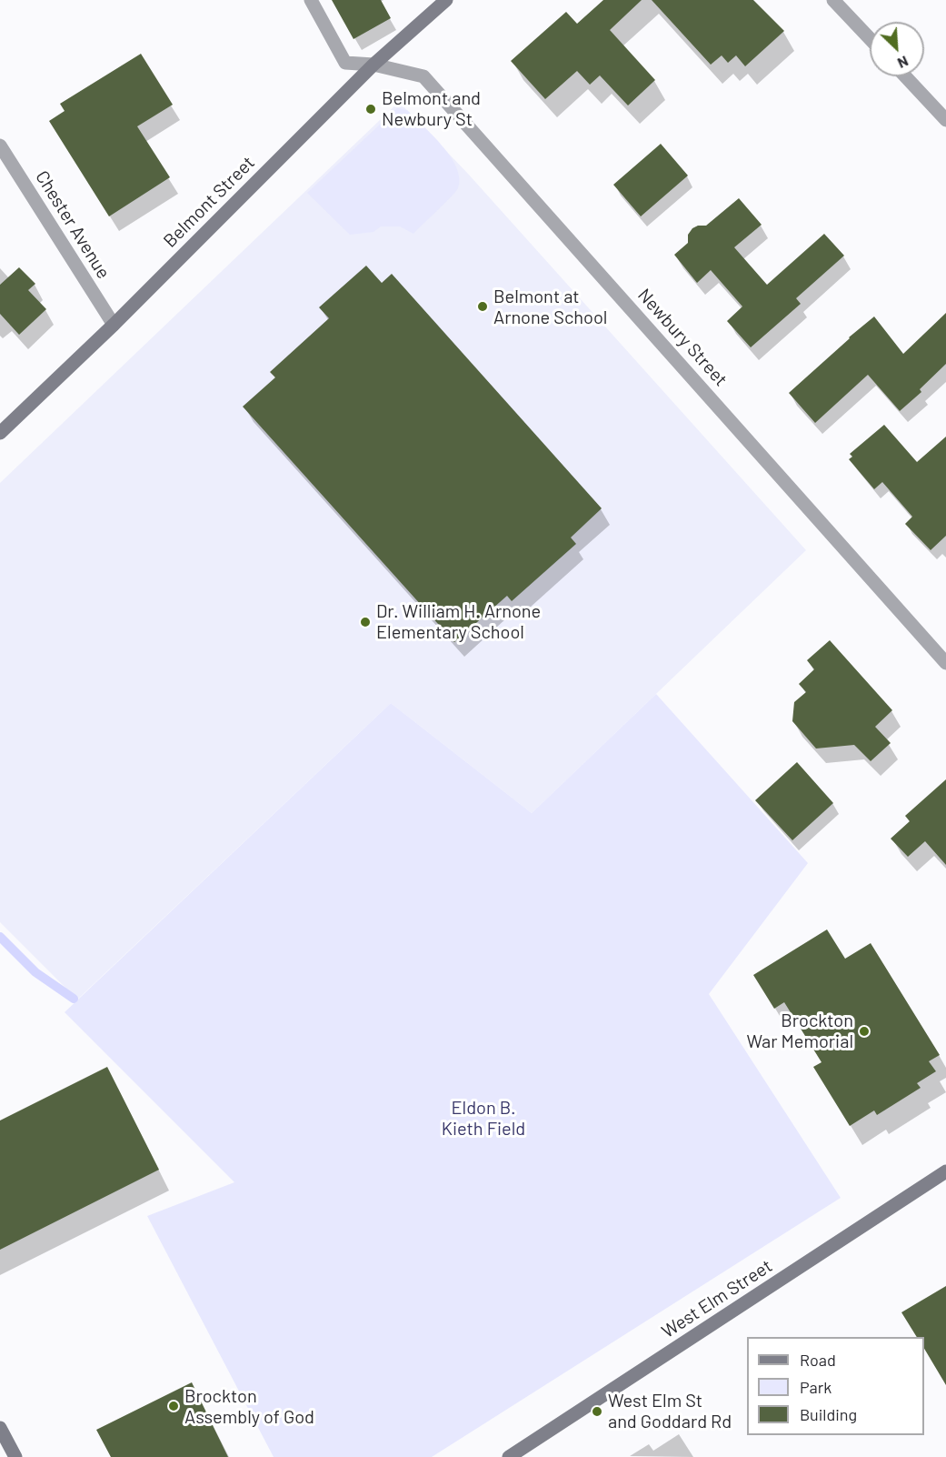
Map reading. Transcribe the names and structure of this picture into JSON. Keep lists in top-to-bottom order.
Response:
{
  "streets": {
    "main road": ["Belmont Street", "West Elm Street"],
    "street": ["Chester Avenue", "Newbury Street"]
  },
  "crossings": [
    ["Belmont Street", "Chester Avenue"],
    ["Belmont Street", "Newbury Street"]
  ],
  "parks": ["Eldon B. Kieth Field"],
  "places": [
    "Belmont and Newbury St",
    "Belmont at Arnone School",
    "Dr. William H. Arnone Elementary School",
    "Brockton War Memorial",
    "Brockton Assembly of God",
    "West Elm St and Goddard Rd"
  ],
  "legend": ["Road", "Park", "Building"],
  "north": "bottom right"
}
